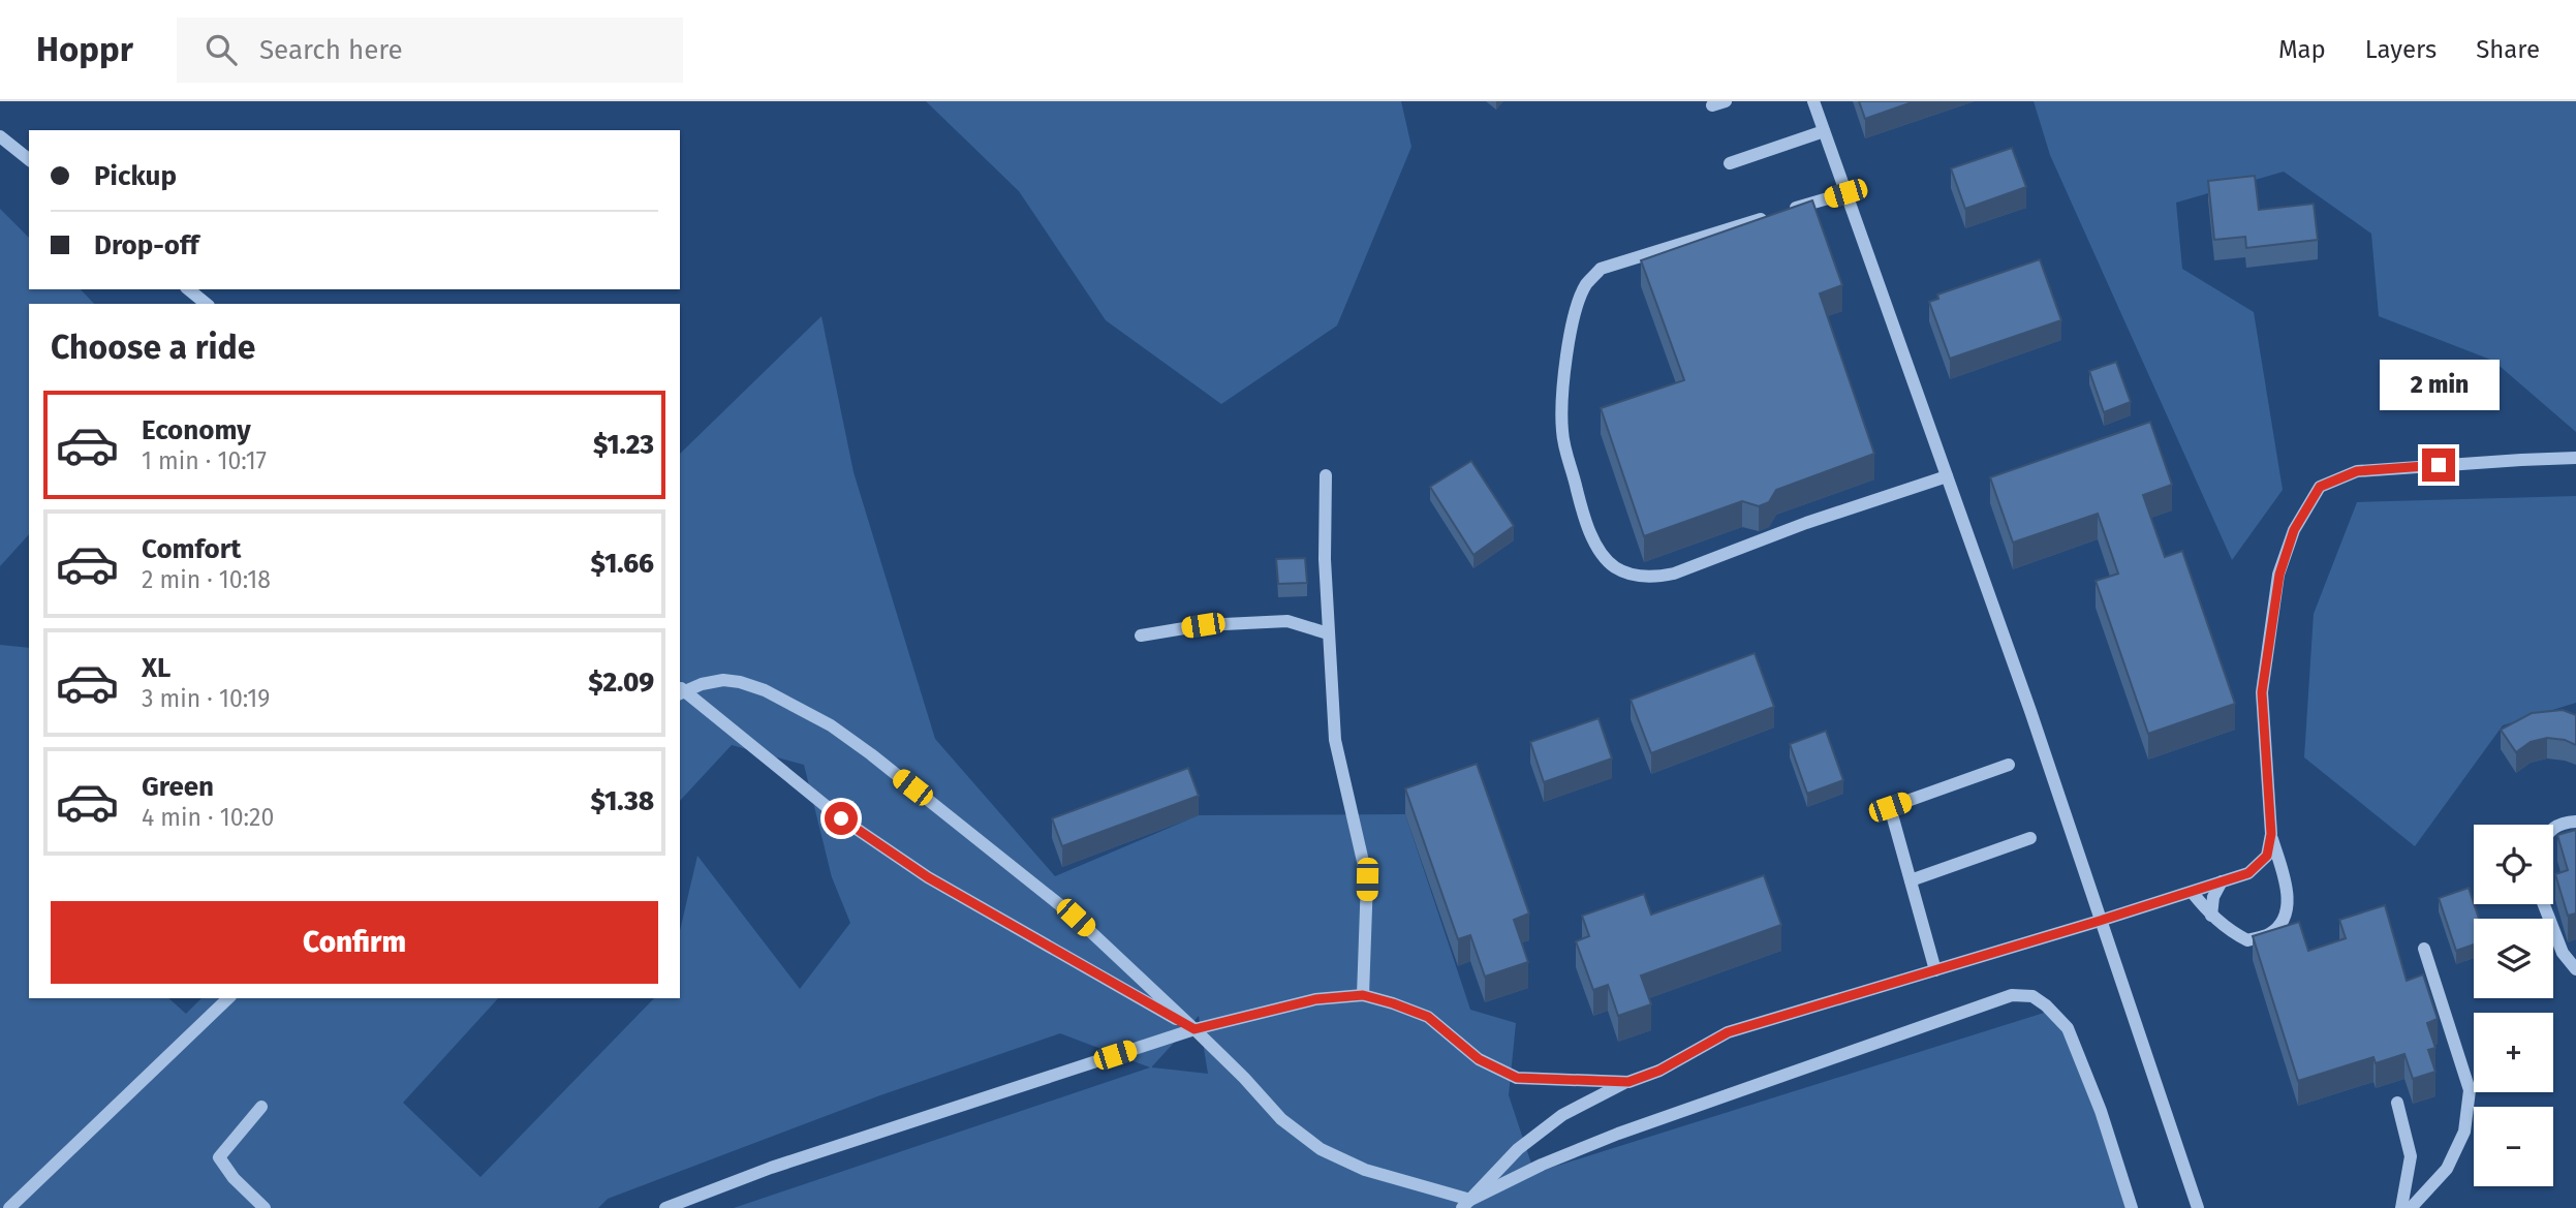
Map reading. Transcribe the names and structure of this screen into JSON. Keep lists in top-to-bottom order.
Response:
{
  "page": {
    "header": "Hoppr",
    "search": "Search here",
    "nav": ["Map", "Layers", "Share"],
    "banner": ["Pickup", "Drop-off"],
    "heading": "Choose a ride",
    "bubble": "2 min",
    "list": [
      {
        "name": "Economy",
        "note": "1 min · 10:17",
        "value": "$1.23"
      },
      {
        "name": "Comfort",
        "note": "2 min · 10:18",
        "value": "$1.66"
      },
      {
        "name": "XL",
        "note": "3 min · 10:19",
        "value": "$2.09"
      },
      {
        "name": "Green",
        "note": "4 min · 10:20",
        "value": "$1.38"
      }
    ],
    "map_buttons": ["+", "−"],
    "buttons": "Confirm"
  }
}
